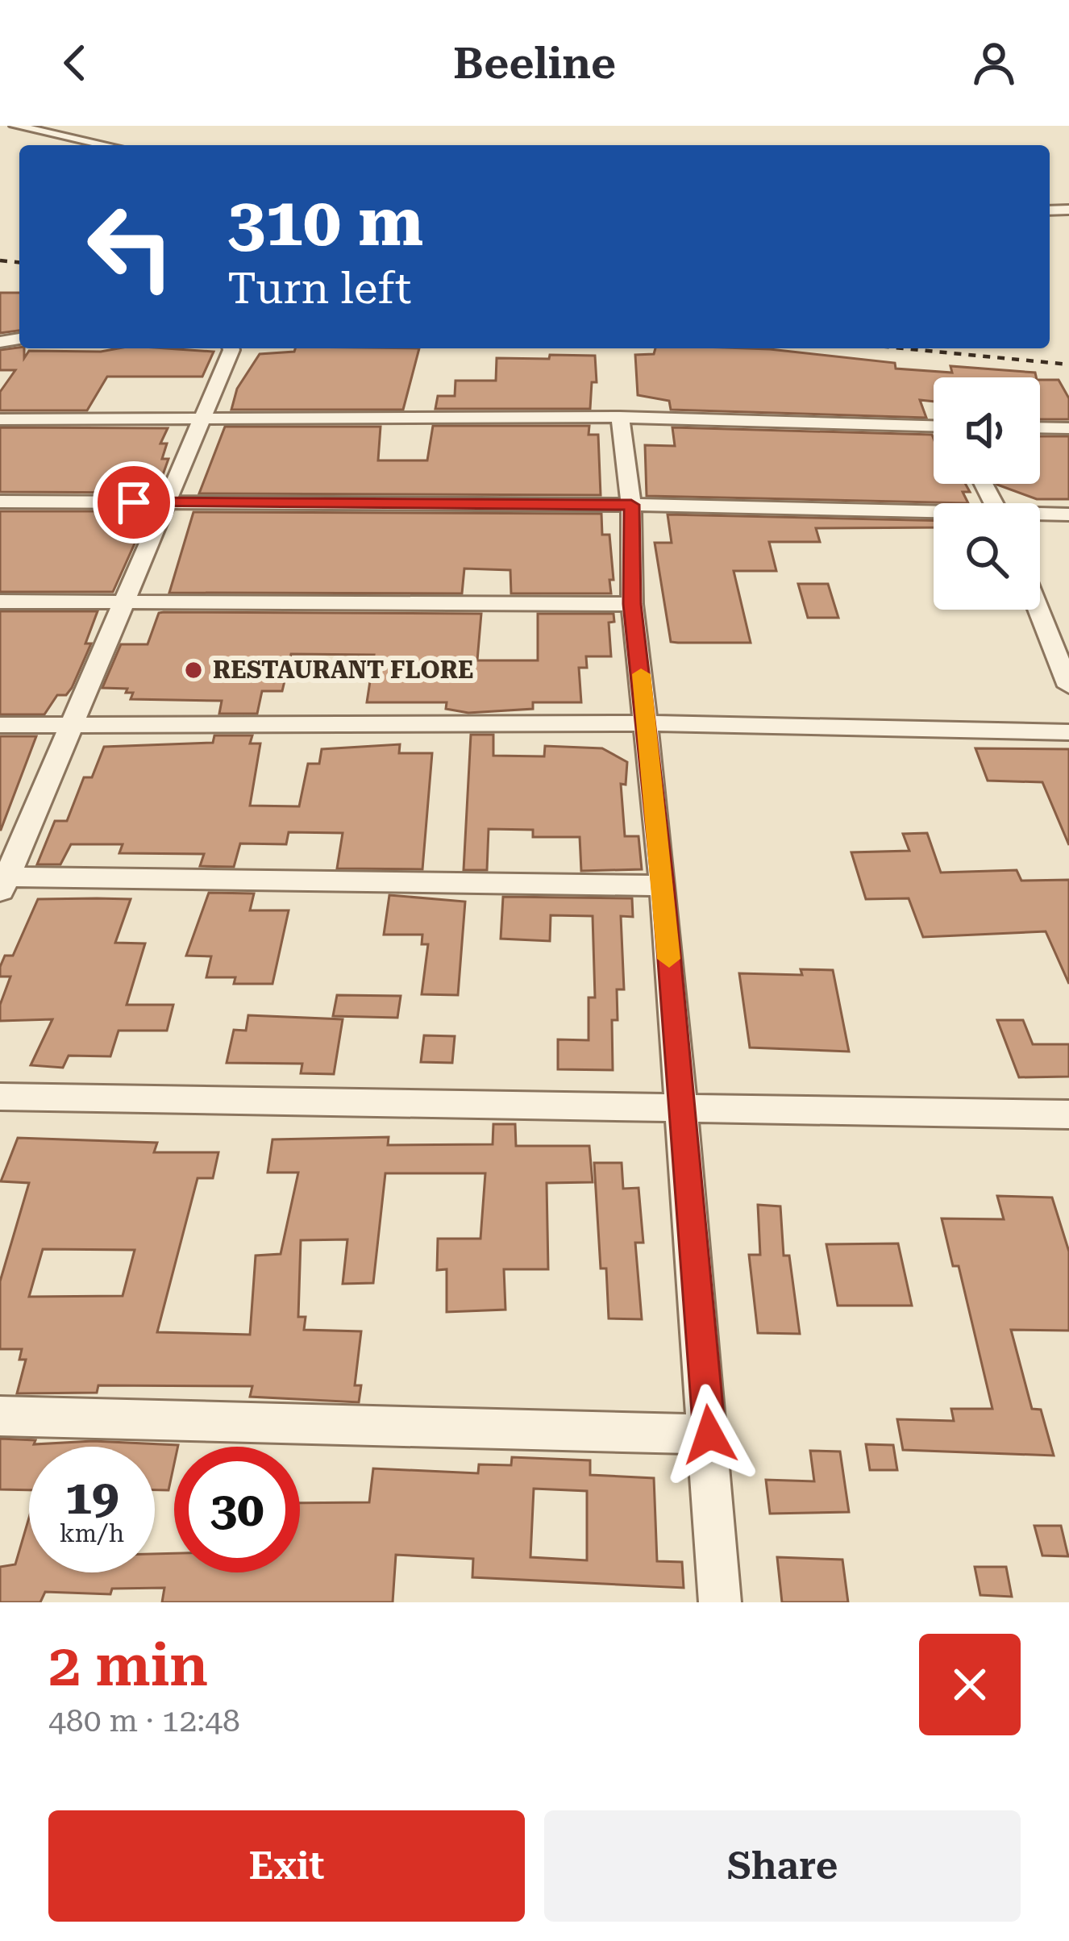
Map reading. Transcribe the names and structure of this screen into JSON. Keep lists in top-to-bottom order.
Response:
{
  "places": ["RESTAURANT FLORE"],
  "page": {
    "header": "Beeline",
    "turn": ["310 m", "Turn left"],
    "speed": "19 km/h",
    "limit": "30",
    "heading": ["2 min", "480 m · 12:48"],
    "buttons": ["Exit", "Share"]
  }
}
